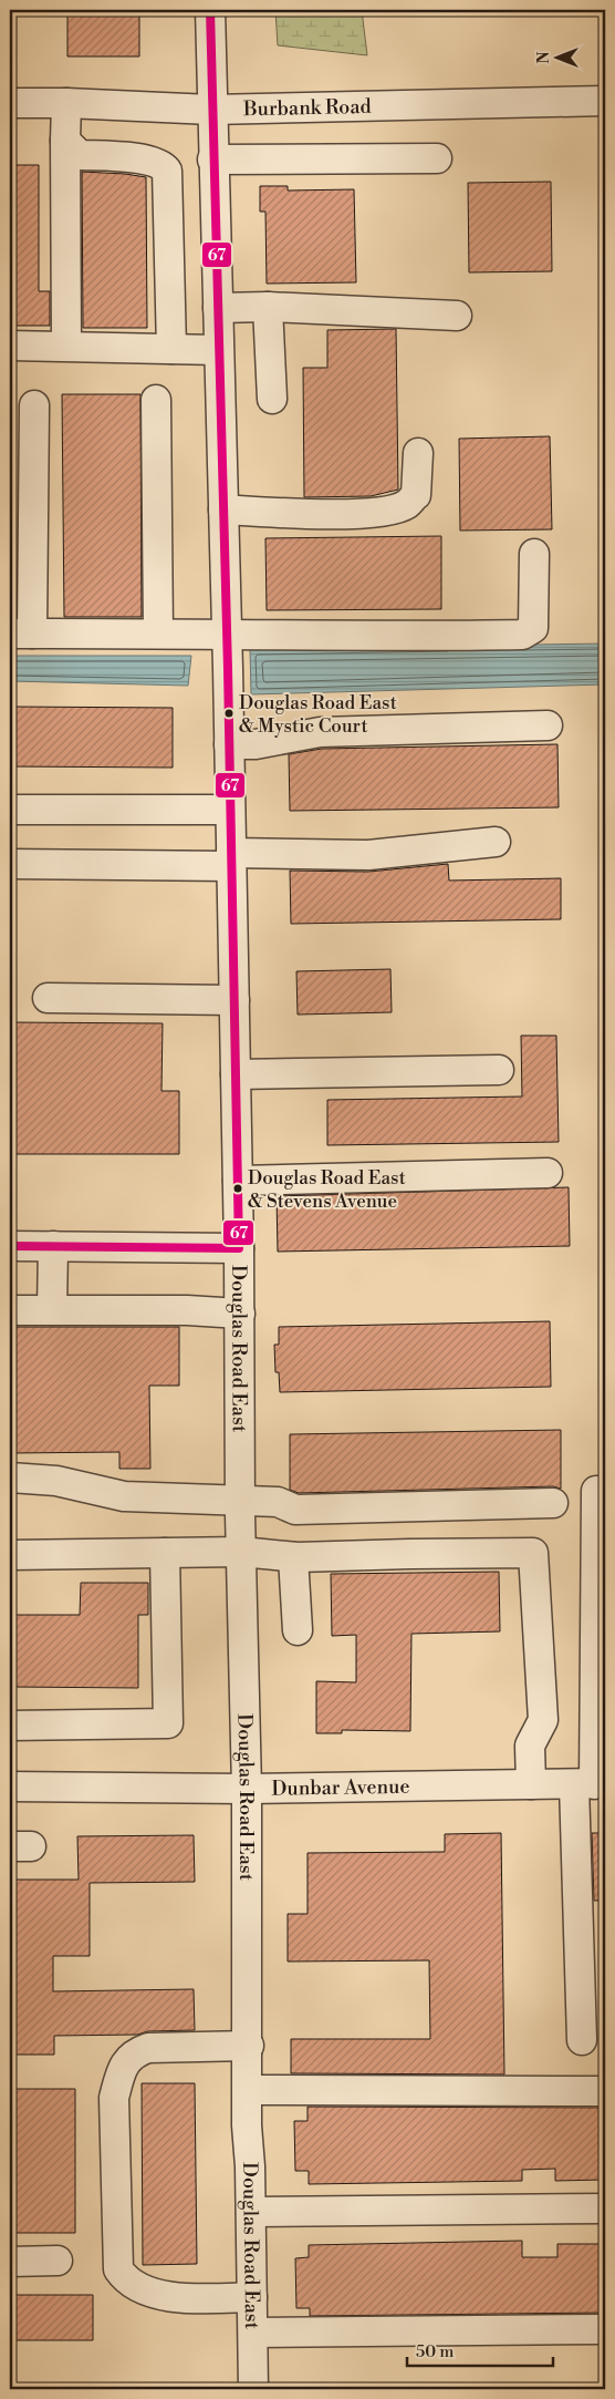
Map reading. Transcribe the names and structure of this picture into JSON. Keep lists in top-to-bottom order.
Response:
{
  "streets": {
    "street": ["Burbank Road", "Douglas Road East", "Dunbar Avenue"]
  },
  "crossings": [
    ["Burbank Road", "Douglas Road East"],
    ["Douglas Road East", "Dunbar Avenue"]
  ],
  "places": ["Douglas Road East & Mystic Court", "Douglas Road East & Stevens Avenue"],
  "lines": ["transit line 67"],
  "scale_bar": "50 m",
  "north": "left"
}
